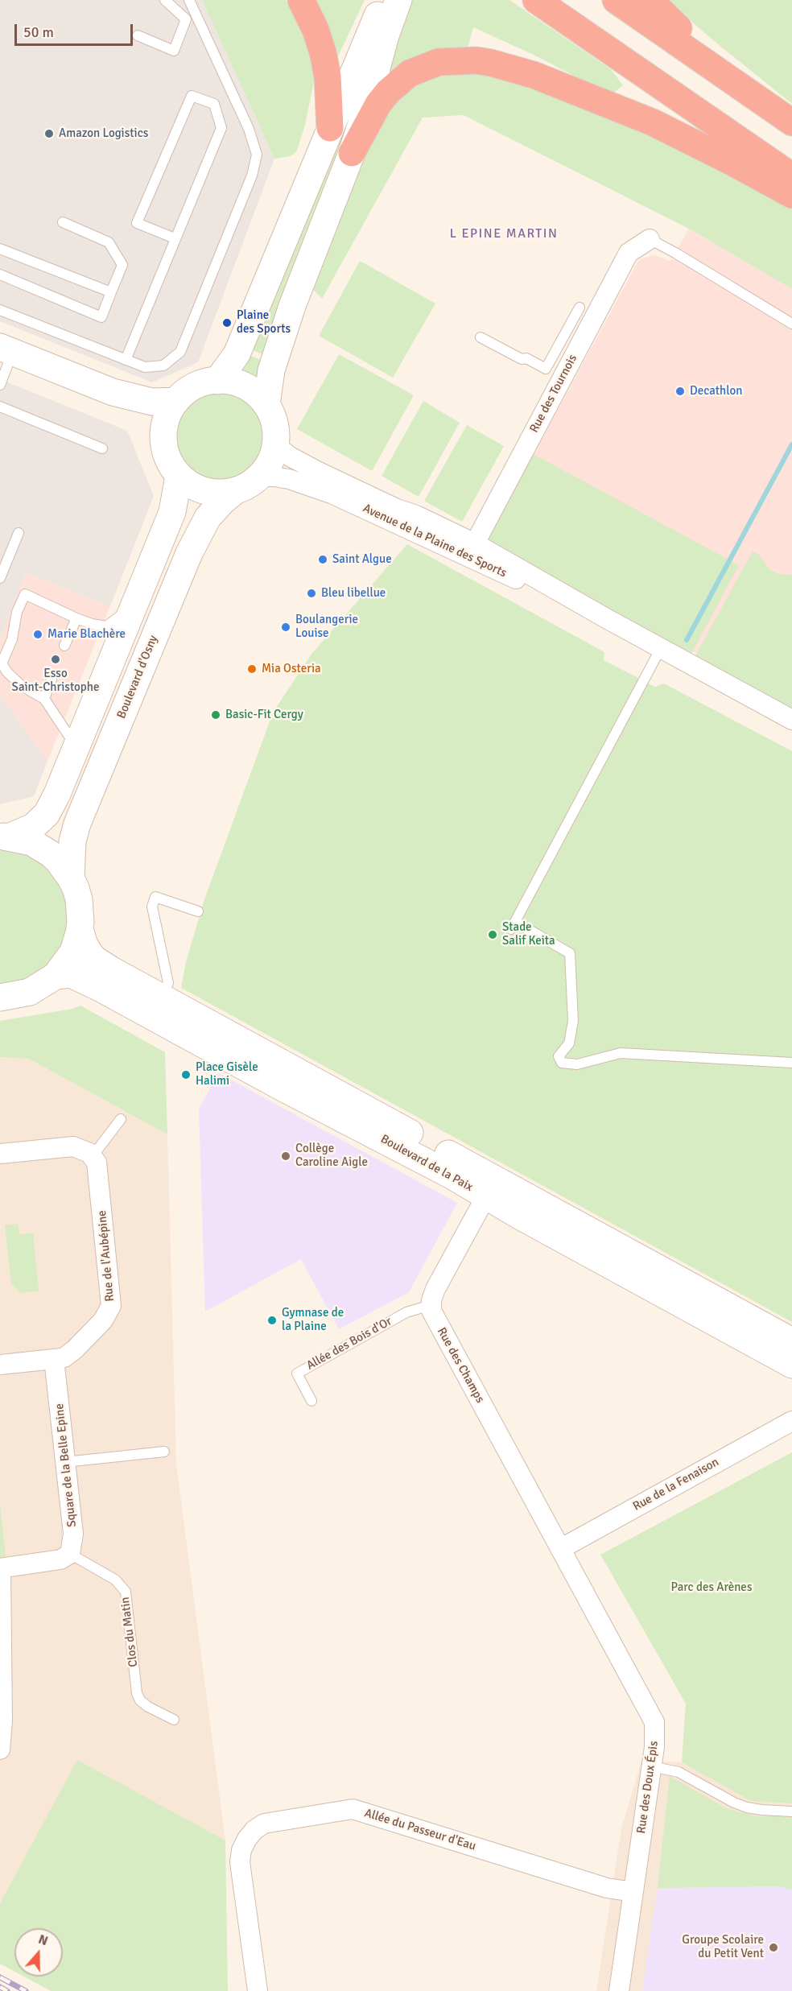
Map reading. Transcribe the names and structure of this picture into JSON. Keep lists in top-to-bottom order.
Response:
{
  "streets": {
    "main road": ["Boulevard d'Osny", "Boulevard de la Paix"],
    "street": [
      "Rue des Tournois",
      "Avenue de la Plaine des Sports",
      "Rue de l'Aubépine",
      "Rue des Champs",
      "Square de la Belle Epine",
      "Rue de la Fenaison",
      "Rue des Doux Épis",
      "Allée du Passeur d'Eau"
    ],
    "lane": ["Allée des Bois d'Or", "Clos du Matin"]
  },
  "crossings": [
    ["Rue des Tournois", "Avenue de la Plaine des Sports"],
    ["Avenue de la Plaine des Sports", "Boulevard d'Osny"],
    ["Rue de l'Aubépine", "Square de la Belle Epine"],
    ["Allée des Bois d'Or", "Rue des Champs"],
    ["Rue des Champs", "Rue de la Fenaison"],
    ["Rue des Champs", "Rue des Doux Épis"],
    ["Square de la Belle Epine", "Clos du Matin"],
    ["Rue de la Fenaison", "Rue des Doux Épis"],
    ["Rue des Doux Épis", "Allée du Passeur d'Eau"]
  ],
  "districts": ["L EPINE MARTIN"],
  "parks": ["Parc des Arènes"],
  "places": [
    "Amazon Logistics",
    "Plaine des Sports",
    "Decathlon",
    "Saint Algue",
    "Bleu libellue",
    "Boulangerie Louise",
    "Marie Blachère",
    "Esso Saint-Christophe",
    "Mia Osteria",
    "Basic-Fit Cergy",
    "Stade Salif Keita",
    "Place Gisèle Halimi",
    "Collège Caroline Aigle",
    "Gymnase de la Plaine",
    "Groupe Scolaire du Petit Vent"
  ],
  "scale_bar": "50 m",
  "north": "top"
}
